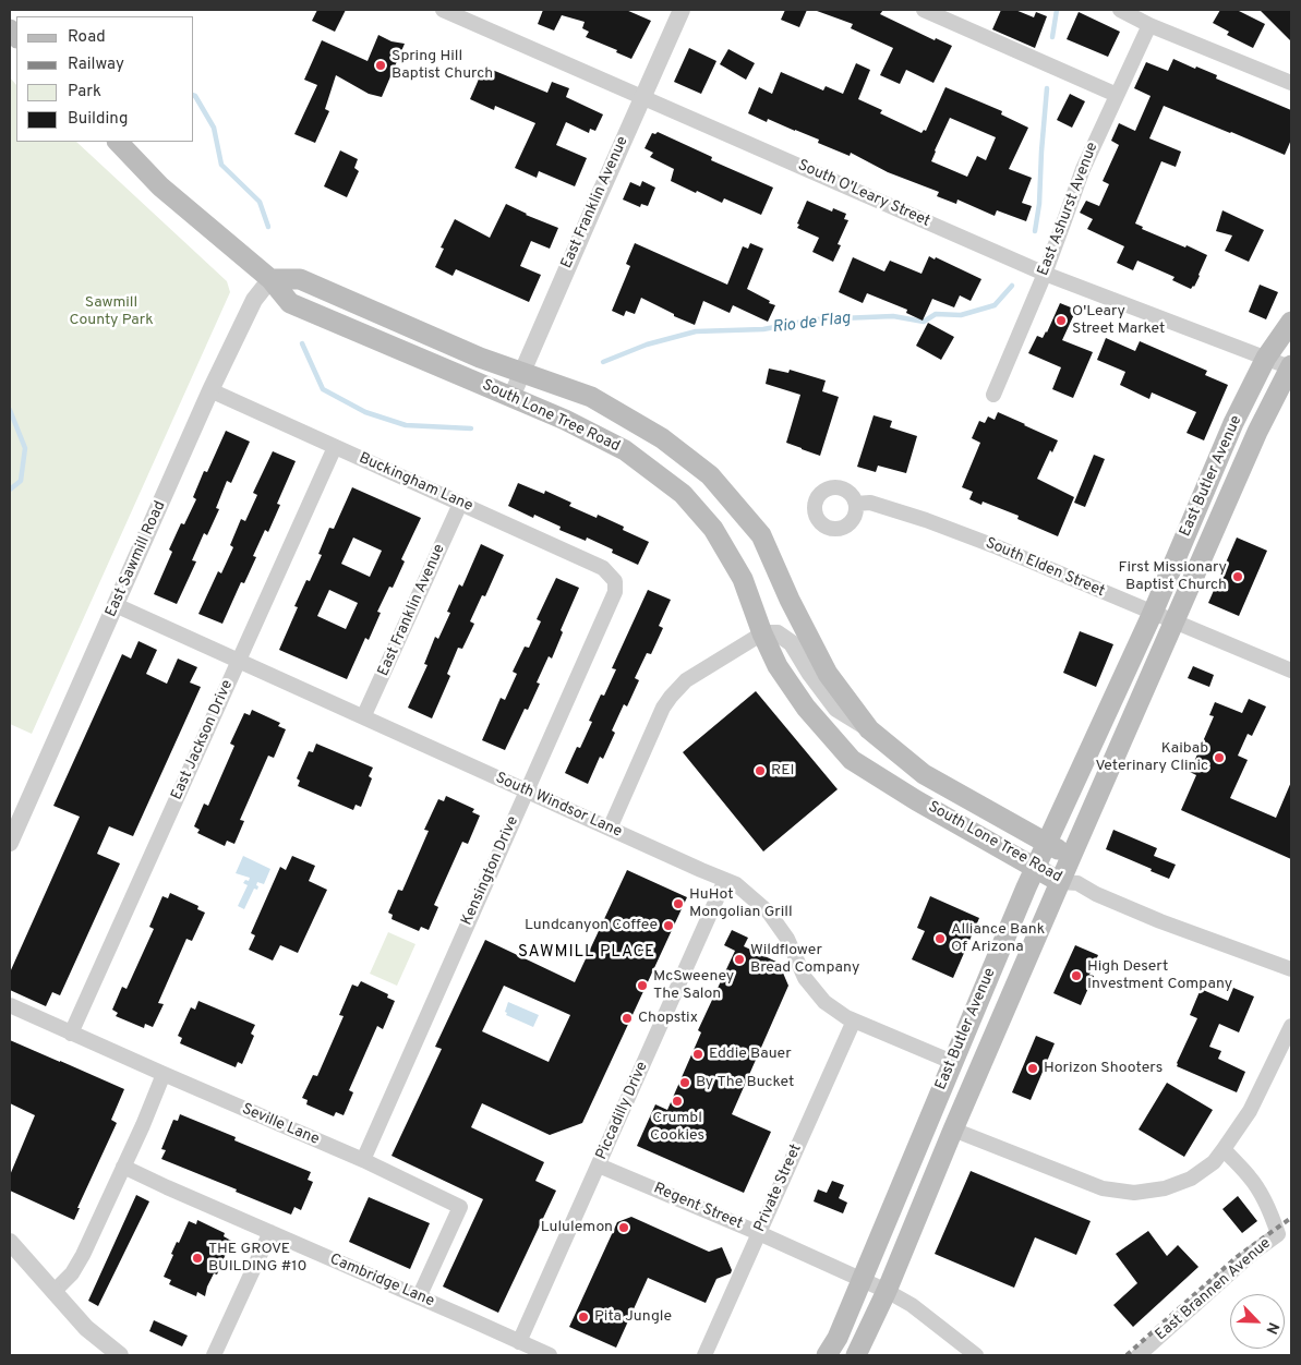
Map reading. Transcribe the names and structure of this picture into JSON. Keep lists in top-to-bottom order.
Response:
{
  "streets": {
    "main road": ["South Lone Tree Road", "East Butler Avenue"],
    "street": [
      "South O'Leary Street",
      "East Franklin Avenue",
      "East Ashurst Avenue",
      "Buckingham Lane",
      "East Sawmill Road",
      "South Elden Street",
      "East Jackson Drive",
      "South Windsor Lane",
      "Kensington Drive",
      "Piccadilly Drive",
      "Seville Lane",
      "Private Street",
      "Regent Street",
      "Cambridge Lane",
      "East Brannen Avenue"
    ]
  },
  "crossings": [
    ["South O'Leary Street", "East Franklin Avenue"],
    ["South O'Leary Street", "East Ashurst Avenue"],
    ["South O'Leary Street", "East Butler Avenue"],
    ["East Franklin Avenue", "South Lone Tree Road"],
    ["East Franklin Avenue", "Buckingham Lane"],
    ["East Franklin Avenue", "South Windsor Lane"],
    ["South Lone Tree Road", "East Butler Avenue"],
    ["South Lone Tree Road", "East Sawmill Road"],
    ["East Butler Avenue", "South Elden Street"],
    ["East Butler Avenue", "South Windsor Lane"],
    ["East Butler Avenue", "Regent Street"],
    ["Buckingham Lane", "East Sawmill Road"],
    ["Buckingham Lane", "East Jackson Drive"],
    ["Buckingham Lane", "Kensington Drive"],
    ["East Sawmill Road", "South Windsor Lane"],
    ["East Jackson Drive", "South Windsor Lane"],
    ["East Jackson Drive", "Seville Lane"],
    ["South Windsor Lane", "Kensington Drive"],
    ["South Windsor Lane", "Piccadilly Drive"],
    ["South Windsor Lane", "Private Street"],
    ["Kensington Drive", "Seville Lane"],
    ["Piccadilly Drive", "Regent Street"],
    ["Piccadilly Drive", "Cambridge Lane"],
    ["Seville Lane", "Cambridge Lane"],
    ["Private Street", "Regent Street"]
  ],
  "districts": ["SAWMILL PLACE"],
  "water": ["Rio de Flag"],
  "parks": ["Sawmill County Park"],
  "places": [
    "Spring Hill Baptist Church",
    "O'Leary Street Market",
    "First Missionary Baptist Church",
    "Kaibab Veterinary Clinic",
    "REI",
    "HuHot Mongolian Grill",
    "Lundcanyon Coffee",
    "Alliance Bank Of Arizona",
    "Wildflower Bread Company",
    "High Desert Investment Company",
    "McSweeney The Salon",
    "Chopstix",
    "Eddie Bauer",
    "Horizon Shooters",
    "By The Bucket",
    "Crumbl Cookies",
    "Lululemon",
    "THE GROVE BUILDING #10",
    "Pita Jungle"
  ],
  "legend": [
    "Road",
    "Railway",
    "Park",
    "Building"
  ],
  "north": "bottom right"
}
